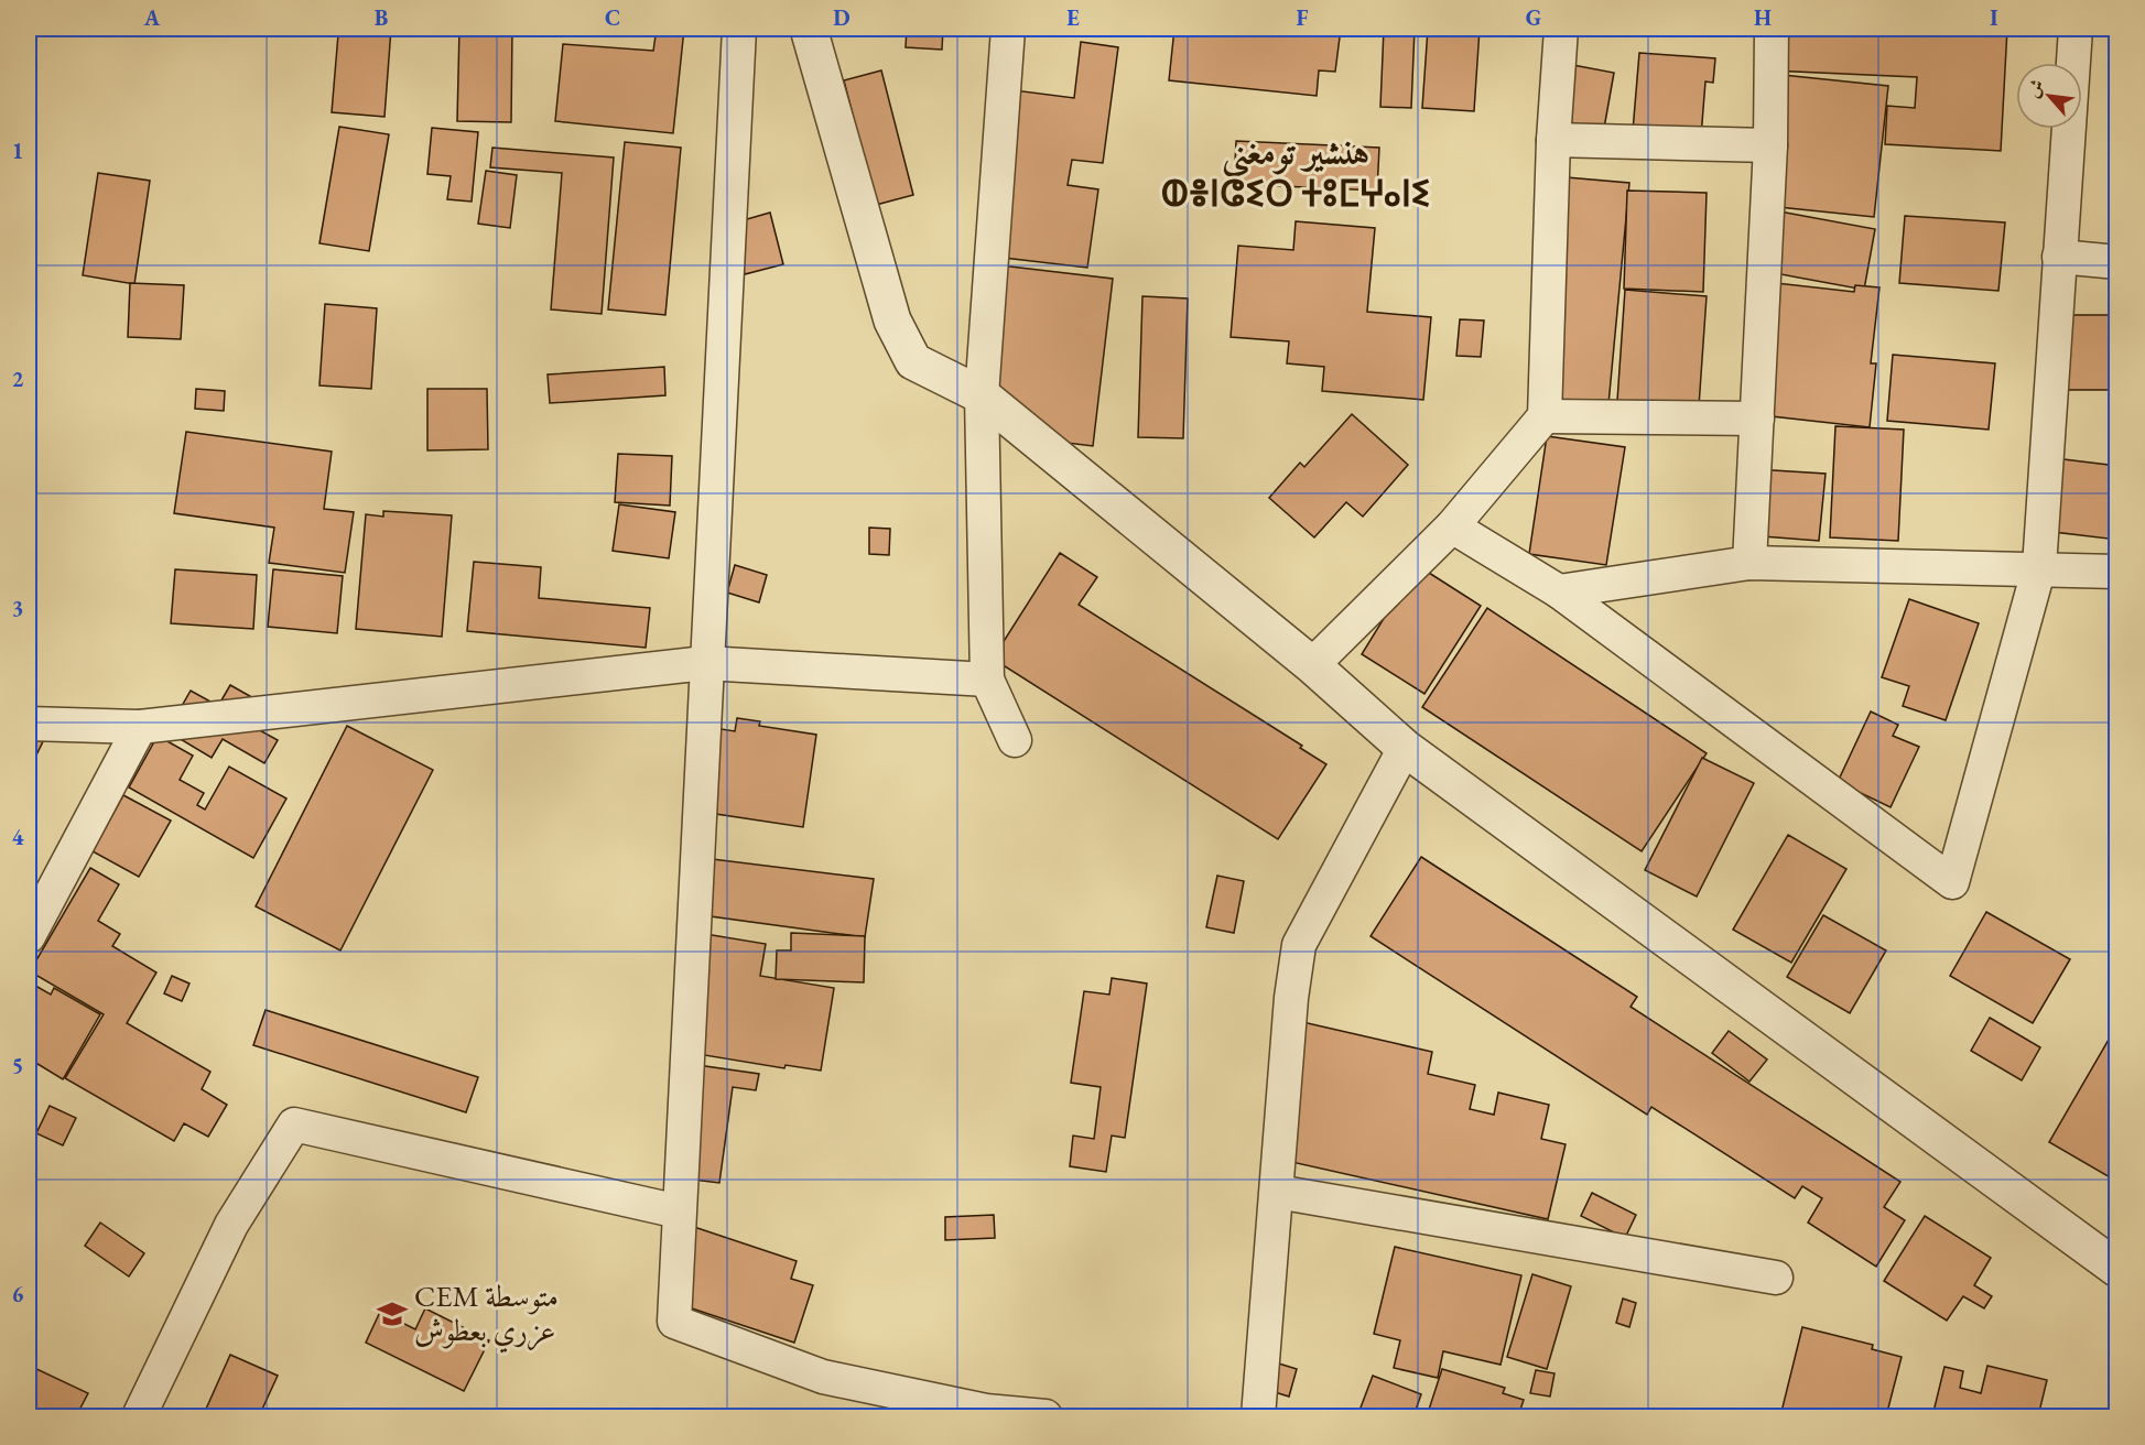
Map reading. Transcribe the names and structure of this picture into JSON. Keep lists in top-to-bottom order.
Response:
{
  "districts": ["هنشير تومغني ⵀⴻⵏⵛⵉⵔ ⵜⵓⵎⵖⴰⵏⵉ"],
  "places": {
    "school or university": ["CEM متوسطة عزري بعطوش"]
  },
  "north": "top left",
  "grid": {
    "columns": [
      "A",
      "B",
      "C",
      "D",
      "E",
      "F",
      "G",
      "H",
      "I"
    ],
    "rows": [
      "1",
      "2",
      "3",
      "4",
      "5",
      "6"
    ]
  }
}
